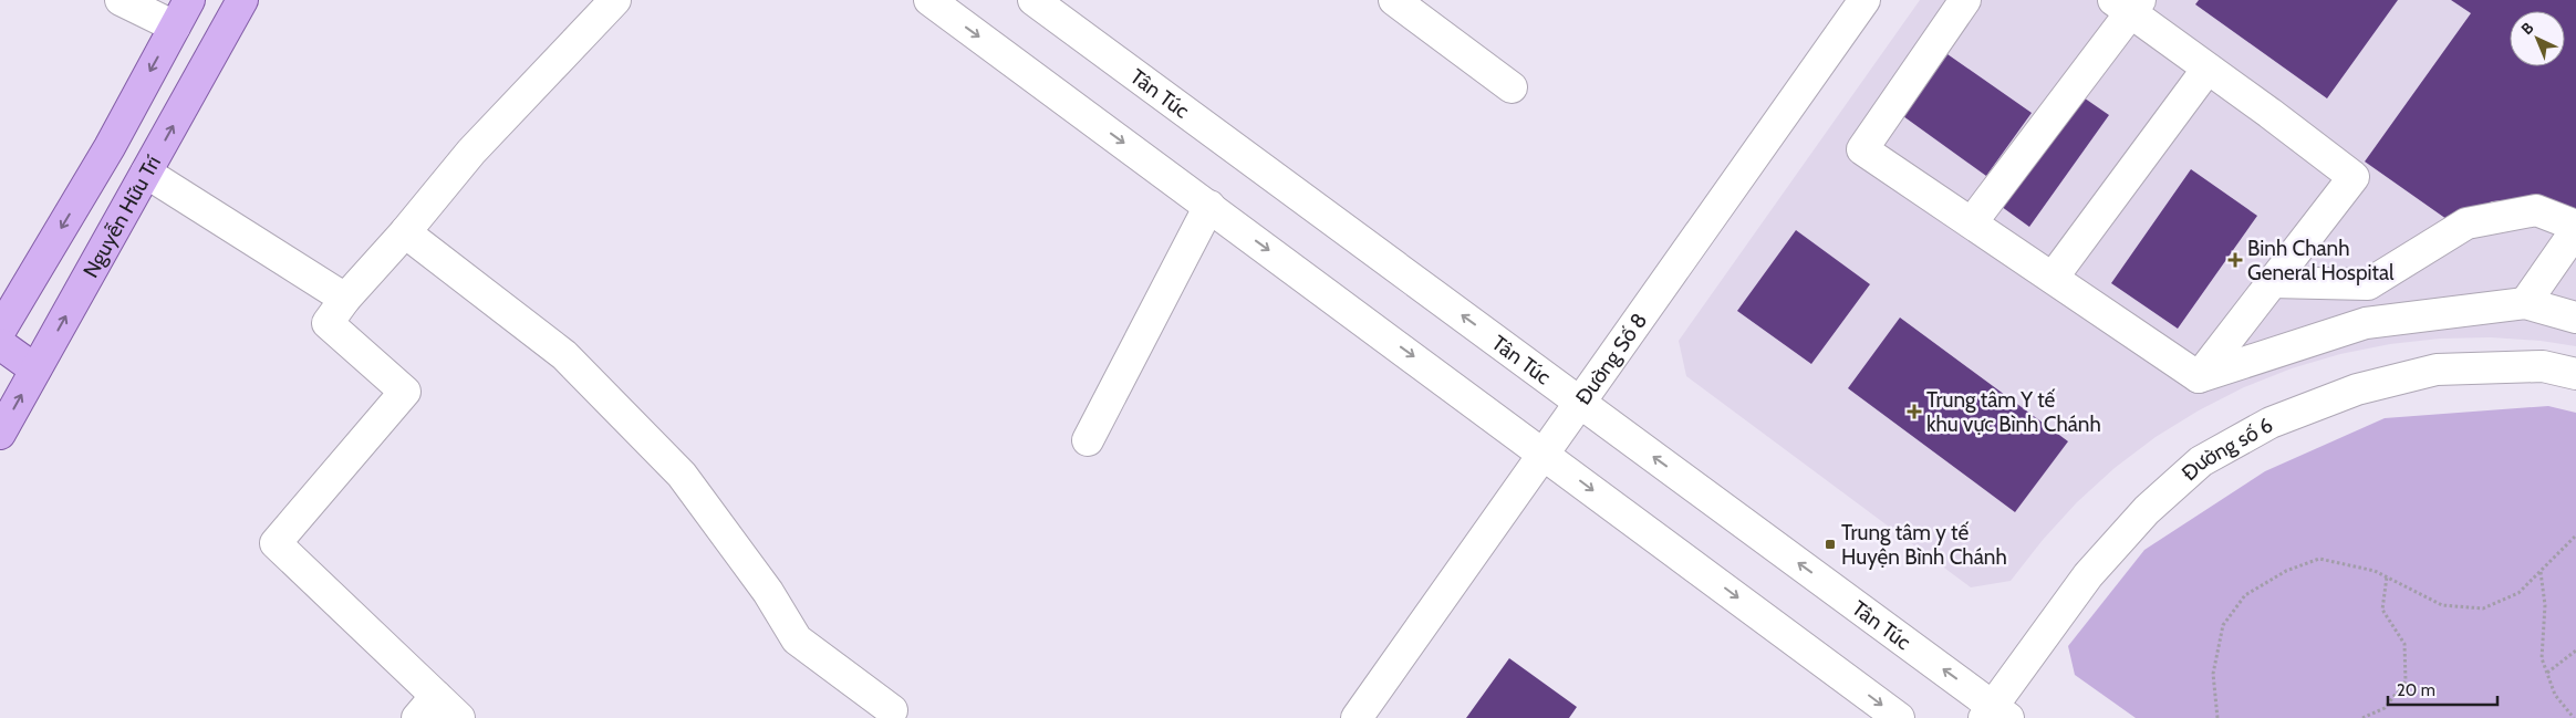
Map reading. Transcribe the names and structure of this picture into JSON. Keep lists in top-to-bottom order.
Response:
{
  "streets": {
    "main road": ["Nguyễn Hữu Trí"],
    "street": ["Tân Túc", "Đường Số 8", "Đường số 6"]
  },
  "crossings": [
    ["Tân Túc", "Đường Số 8"],
    ["Tân Túc", "Đường số 6"]
  ],
  "places": {
    "health": ["Binh Chanh General Hospital", "Trung tâm Y tế khu vực Bình Chánh"],
    "transit": ["Trung tâm y tế Huyện Bình Chánh"]
  },
  "scale_bar": "20 m",
  "north": "top left"
}
